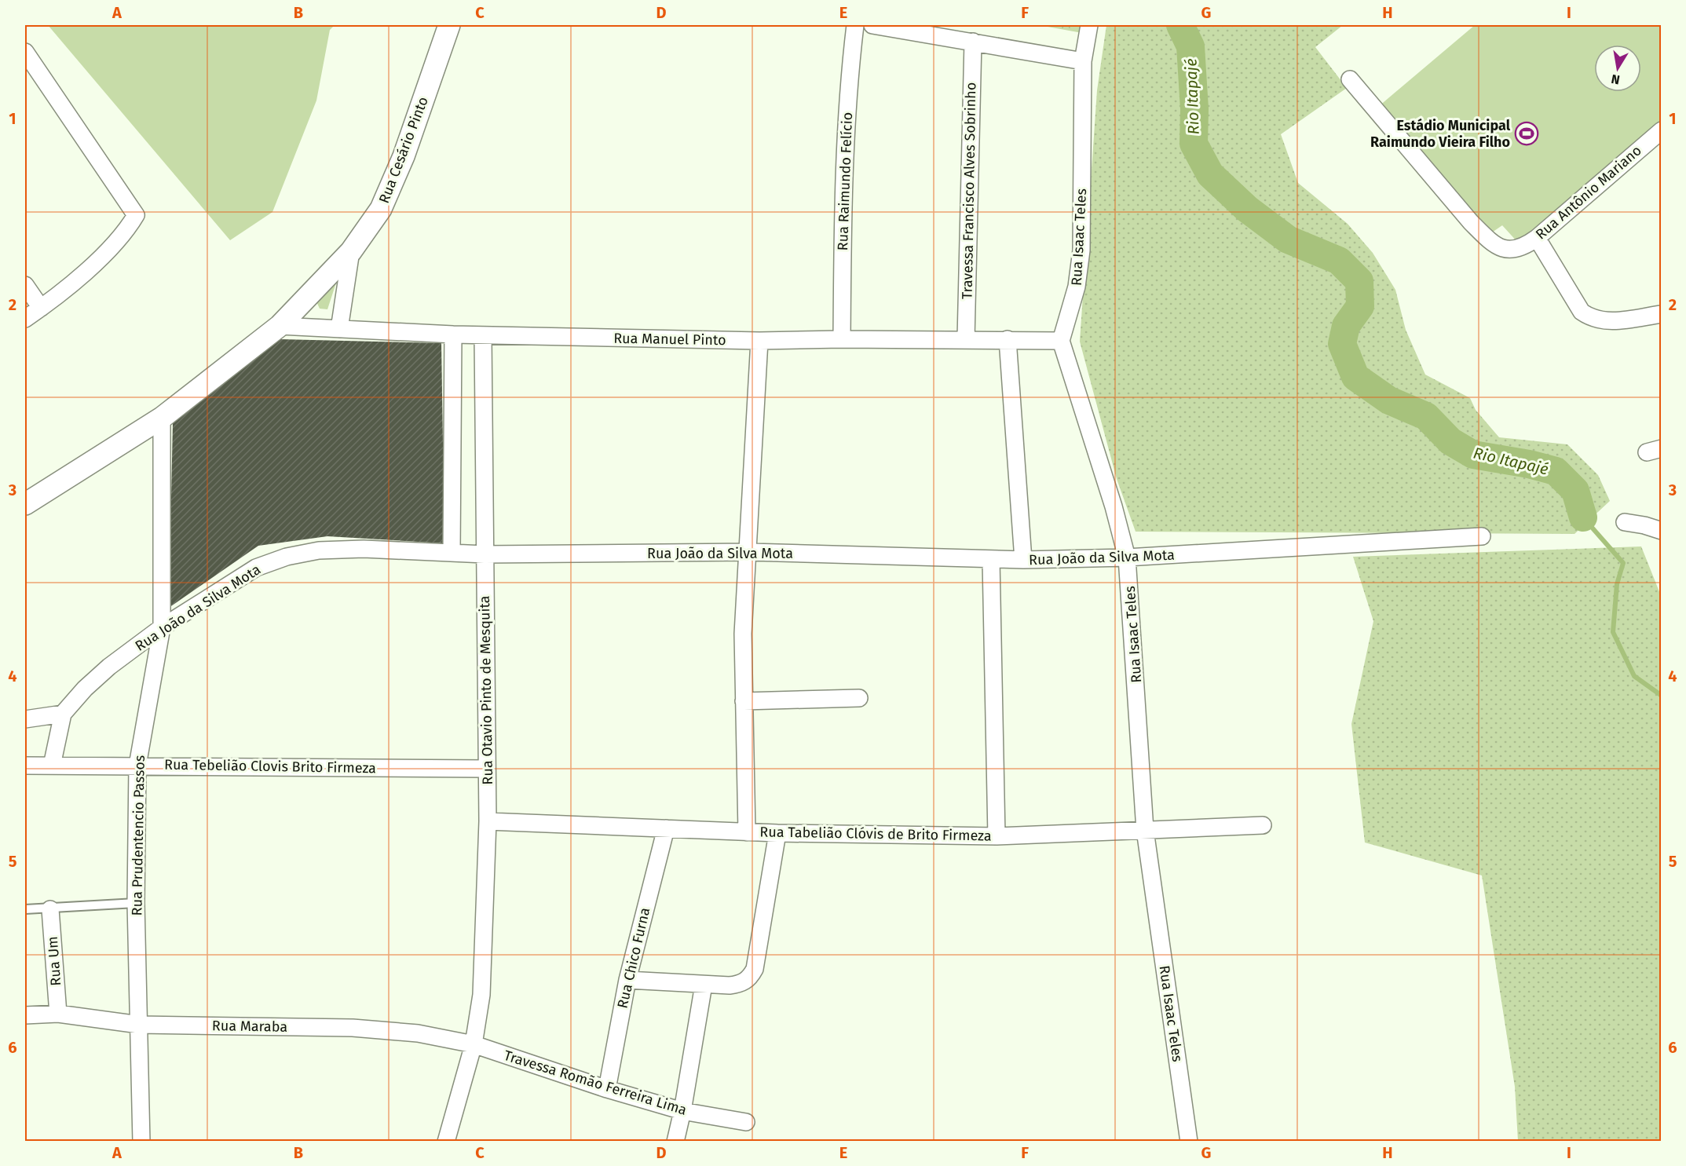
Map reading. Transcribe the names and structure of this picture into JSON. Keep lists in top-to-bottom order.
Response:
{
  "streets": {
    "street": [
      "Rua Cesário Pinto",
      "Rua Raimundo Felício",
      "Travessa Francisco Alves Sobrinho",
      "Rua Antônio Mariano",
      "Rua Isaac Teles",
      "Rua Manuel Pinto",
      "Rua João da Silva Mota",
      "Rua Otavio Pinto de Mesquita",
      "Rua Tebelião Clovis Brito Firmeza",
      "Rua Tabelião Clóvis de Brito Firmeza",
      "Rua Prudentencio Passos",
      "Rua Chico Furna",
      "Rua Um",
      "Rua Maraba",
      "Travessa Romão Ferreira Lima"
    ]
  },
  "crossings": [
    ["Rua Cesário Pinto", "Rua Manuel Pinto"],
    ["Rua Cesário Pinto", "Rua Prudentencio Passos"],
    ["Rua Raimundo Felício", "Rua Manuel Pinto"],
    ["Travessa Francisco Alves Sobrinho", "Rua Manuel Pinto"],
    ["Rua Isaac Teles", "Rua Manuel Pinto"],
    ["Rua Isaac Teles", "Rua João da Silva Mota"],
    ["Rua Isaac Teles", "Rua Tabelião Clóvis de Brito Firmeza"],
    ["Rua Manuel Pinto", "Rua Otavio Pinto de Mesquita"],
    ["Rua João da Silva Mota", "Rua Otavio Pinto de Mesquita"],
    ["Rua João da Silva Mota", "Rua Tebelião Clovis Brito Firmeza"],
    ["Rua João da Silva Mota", "Rua Prudentencio Passos"],
    ["Rua Otavio Pinto de Mesquita", "Rua Tebelião Clovis Brito Firmeza"],
    ["Rua Otavio Pinto de Mesquita", "Rua Tabelião Clóvis de Brito Firmeza"],
    ["Rua Otavio Pinto de Mesquita", "Rua Maraba"],
    ["Rua Otavio Pinto de Mesquita", "Travessa Romão Ferreira Lima"],
    ["Rua Tebelião Clovis Brito Firmeza", "Rua Prudentencio Passos"],
    ["Rua Tabelião Clóvis de Brito Firmeza", "Rua Chico Furna"],
    ["Rua Prudentencio Passos", "Rua Maraba"],
    ["Rua Chico Furna", "Travessa Romão Ferreira Lima"],
    ["Rua Um", "Rua Maraba"],
    ["Rua Maraba", "Travessa Romão Ferreira Lima"]
  ],
  "water": ["Rio Itapajé"],
  "places": {
    "sports": ["Estádio Municipal Raimundo Vieira Filho"]
  },
  "north": "bottom",
  "grid": {
    "columns": [
      "A",
      "B",
      "C",
      "D",
      "E",
      "F",
      "G",
      "H",
      "I"
    ],
    "rows": [
      "1",
      "2",
      "3",
      "4",
      "5",
      "6"
    ]
  }
}
